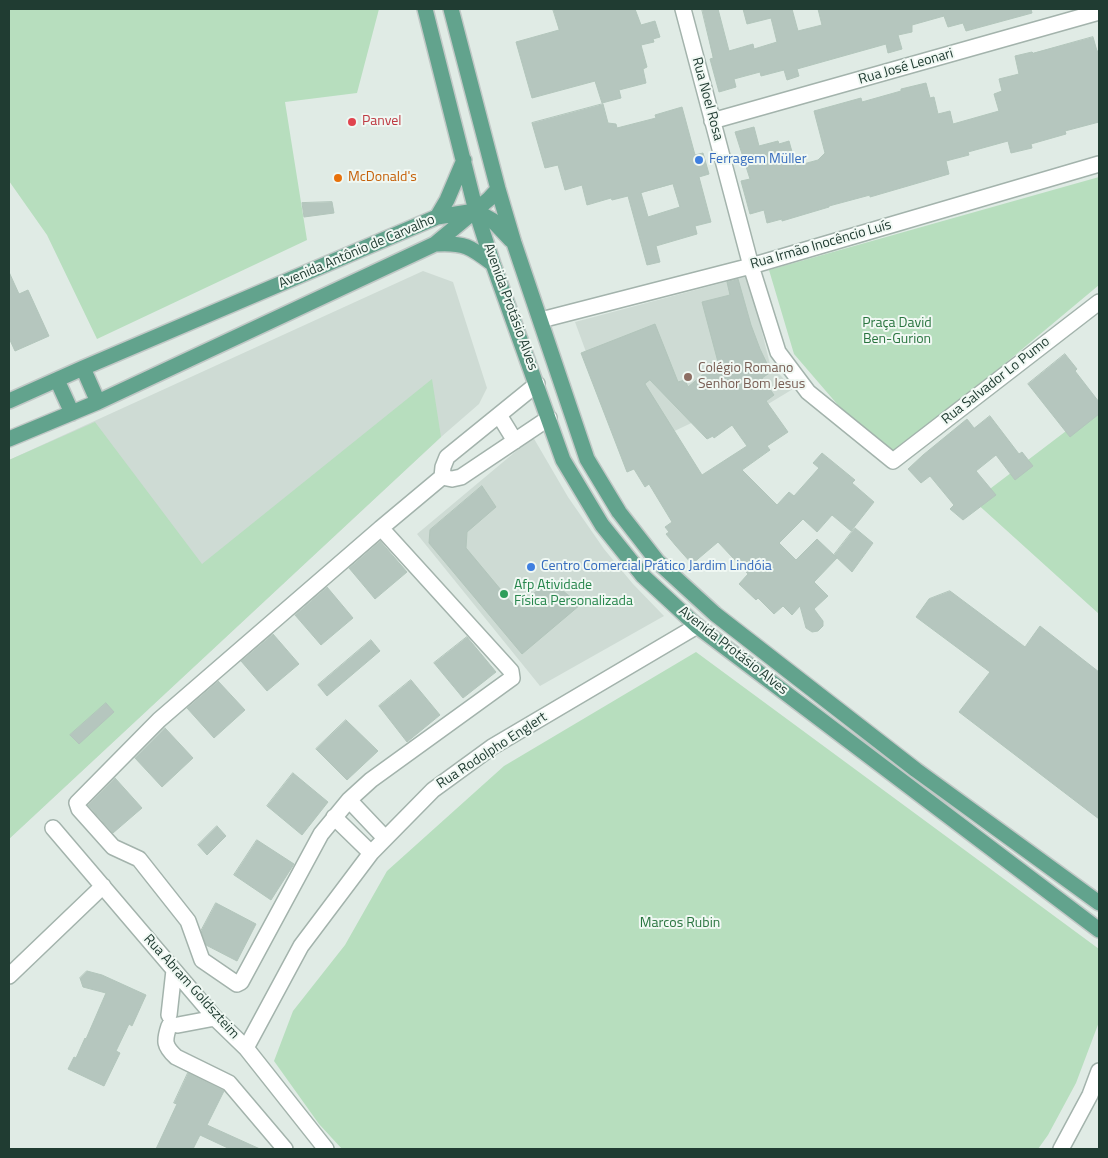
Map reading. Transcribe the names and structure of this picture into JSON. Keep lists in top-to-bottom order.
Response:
{
  "streets": {
    "main road": ["Avenida Antônio de Carvalho", "Avenida Protásio Alves"],
    "street": [
      "Rua José Leonari",
      "Rua Noel Rosa",
      "Rua Irmão Inocêncio Luís",
      "Rua Salvador Lo Pumo",
      "Rua Rodolpho Englert",
      "Rua Abram Goldszteim"
    ]
  },
  "crossings": [
    ["Rua José Leonari", "Rua Noel Rosa"],
    ["Rua Noel Rosa", "Rua Irmão Inocêncio Luís"],
    ["Rua Noel Rosa", "Rua Salvador Lo Pumo"],
    ["Rua Irmão Inocêncio Luís", "Avenida Protásio Alves"],
    ["Avenida Antônio de Carvalho", "Avenida Protásio Alves"],
    ["Avenida Protásio Alves", "Rua Rodolpho Englert"],
    ["Rua Rodolpho Englert", "Rua Abram Goldszteim"]
  ],
  "parks": ["Praça David Ben-Gurion", "Marcos Rubin"],
  "places": [
    "Panvel",
    "Ferragem Müller",
    "McDonald's",
    "Colégio Romano Senhor Bom Jesus",
    "Centro Comercial Prático Jardim Lindóia",
    "Afp Atividade Física Personalizada"
  ]
}
